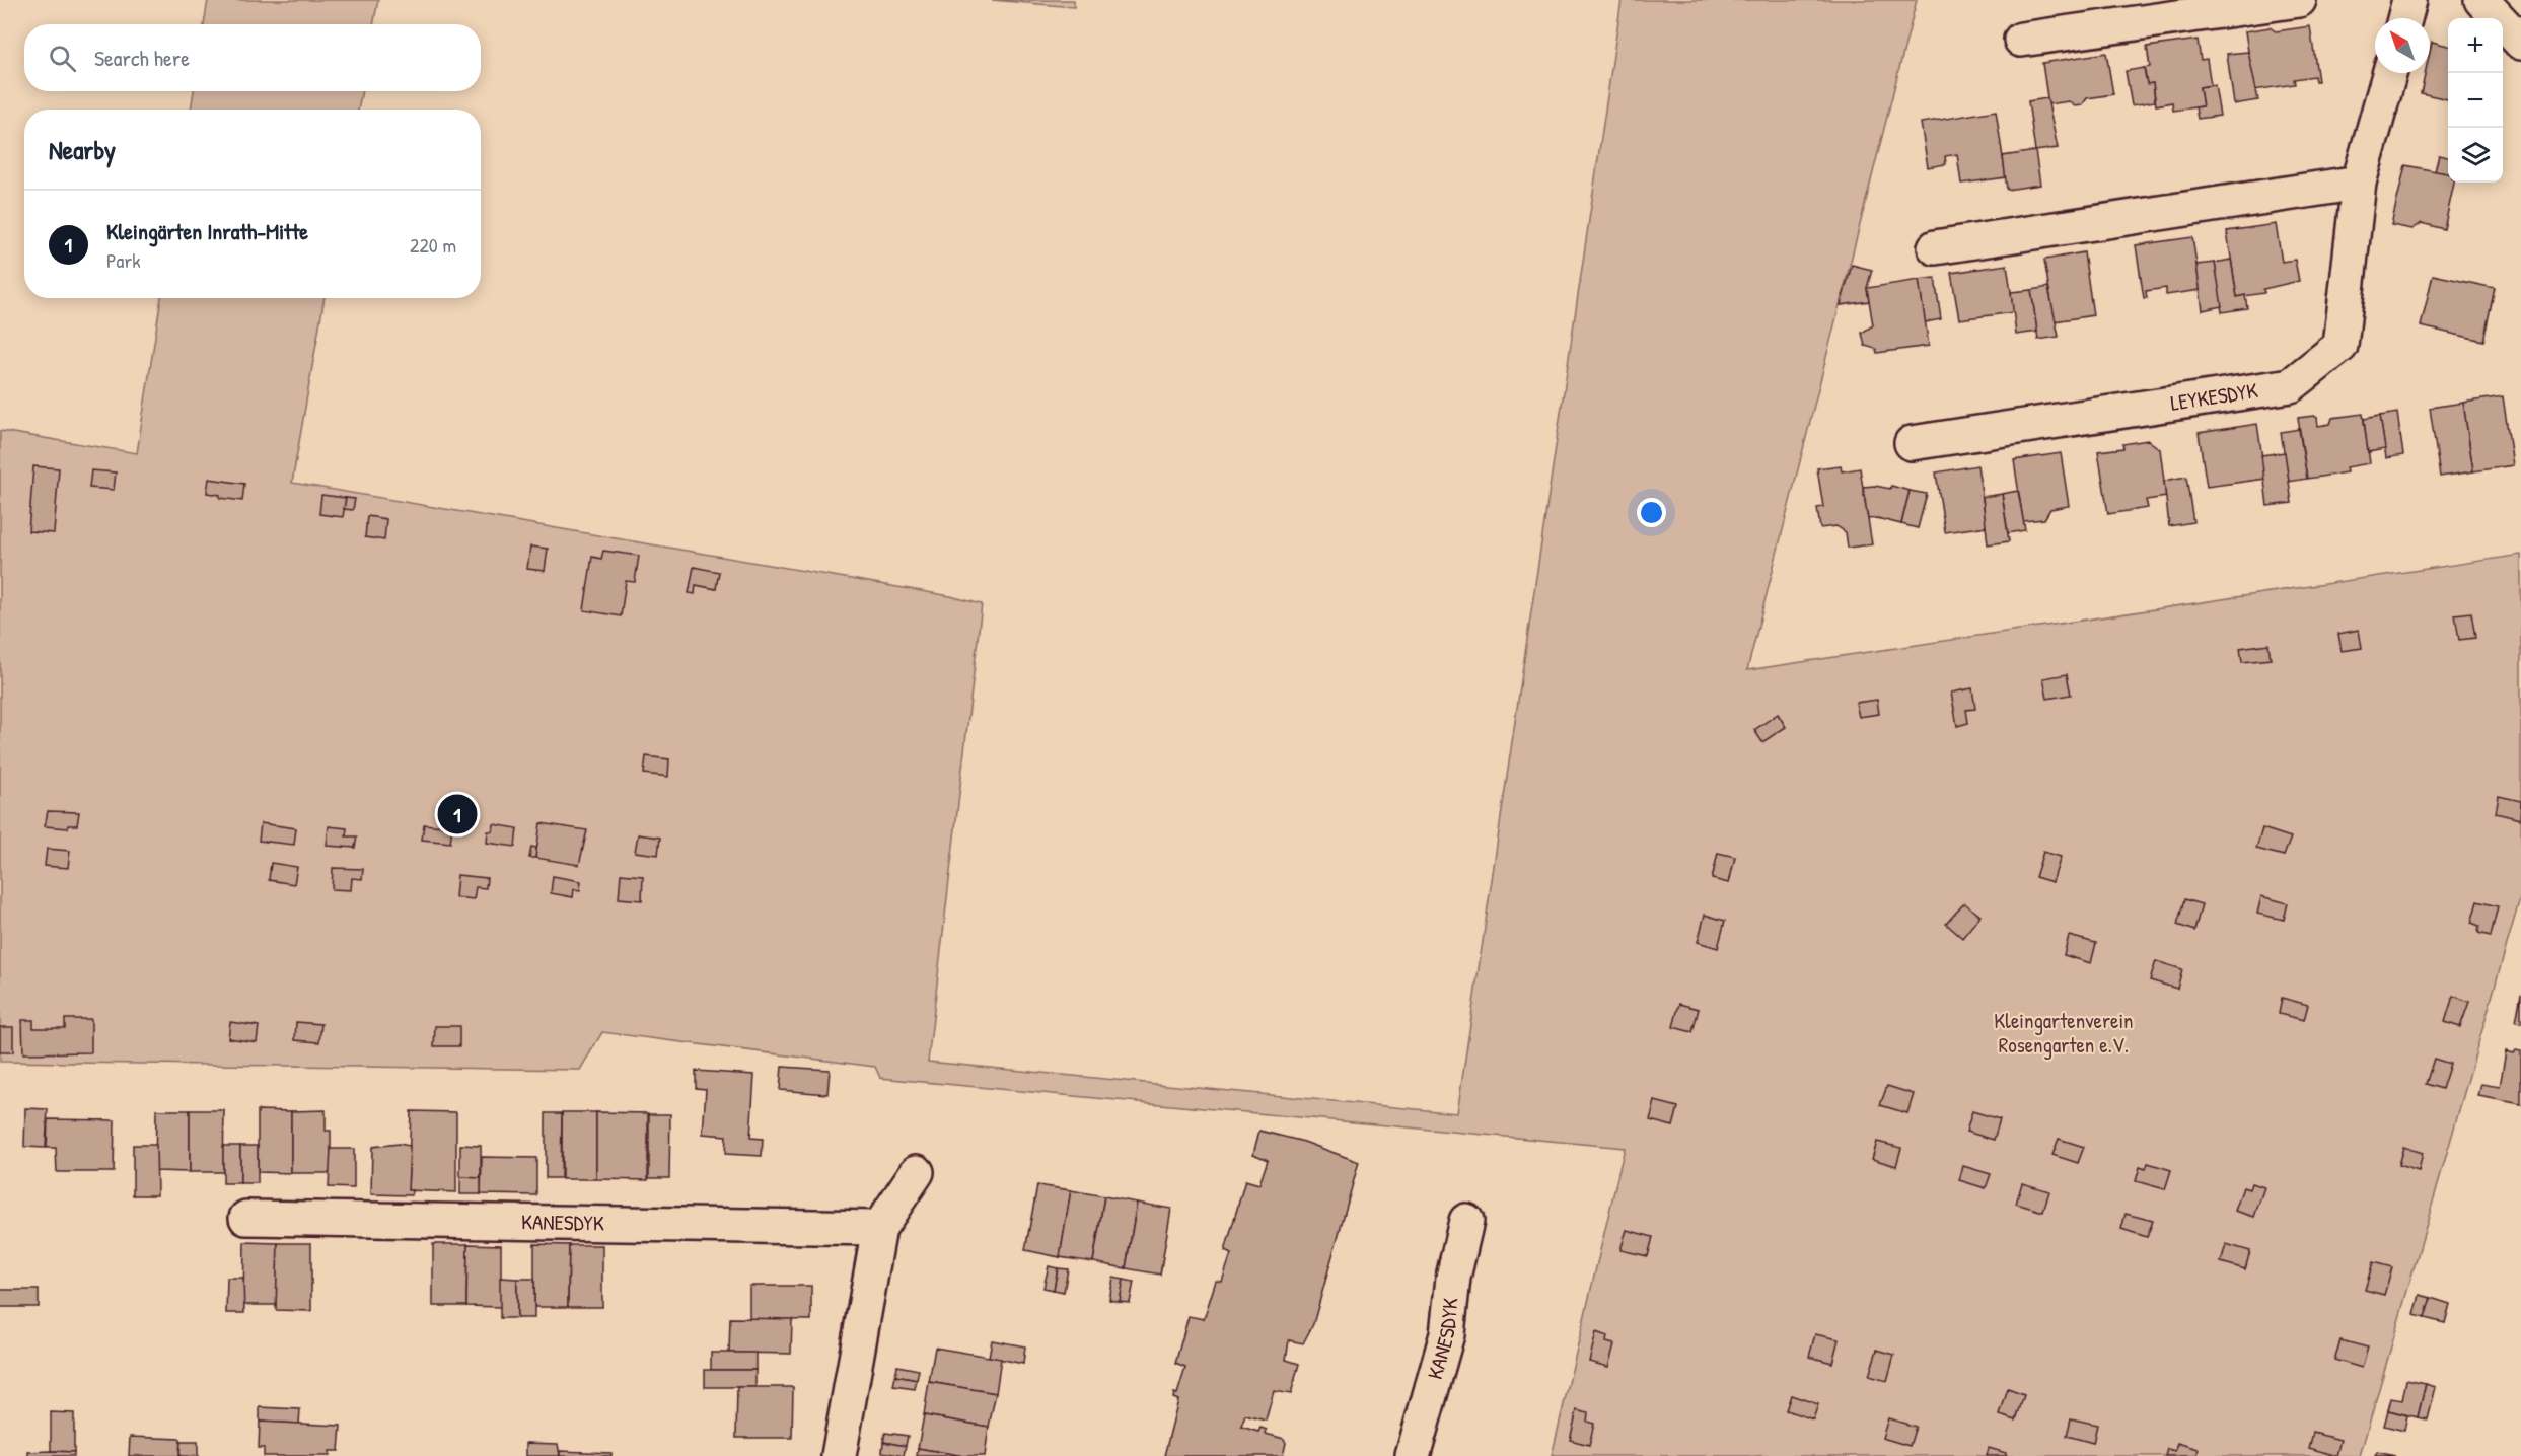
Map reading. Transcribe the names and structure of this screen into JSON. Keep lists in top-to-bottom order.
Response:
{
  "streets": {
    "street": ["LEYKESDYK", "KANESDYK"]
  },
  "parks": ["Kleingartenverein Rosengarten e.V."],
  "north": "top left",
  "page": {
    "map_buttons": ["+", "−"],
    "search": "Search here",
    "heading": "Nearby",
    "list": [
      {
        "mark": "1",
        "name": "Kleingärten Inrath-Mitte",
        "note": "Park",
        "value": "220 m"
      }
    ],
    "pins": "1"
  }
}
